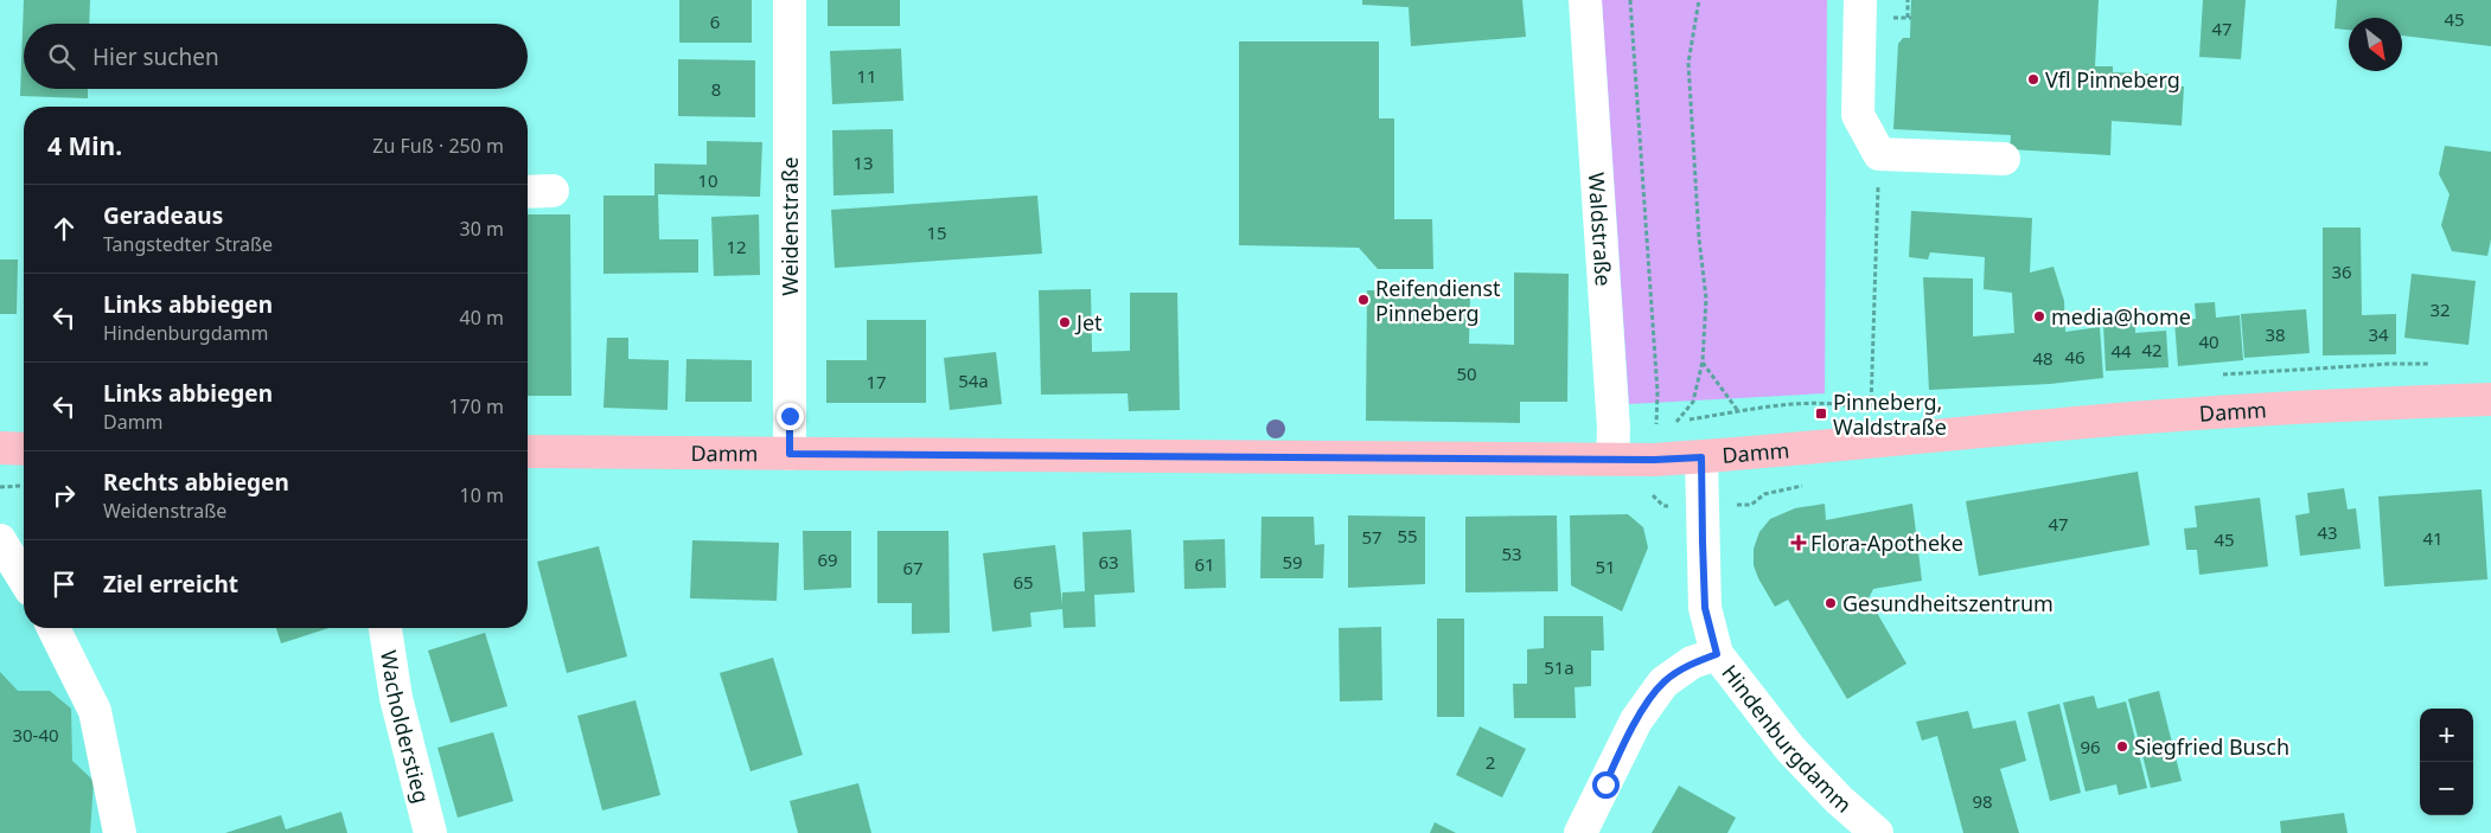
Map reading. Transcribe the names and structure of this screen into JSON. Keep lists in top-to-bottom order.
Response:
{
  "streets": {
    "main road": ["Damm"],
    "street": [
      "Weidenstraße",
      "Waldstraße",
      "Wacholderstieg",
      "Hindenburgdamm"
    ]
  },
  "crossings": [
    ["Weidenstraße", "Damm"],
    ["Waldstraße", "Damm"],
    ["Damm", "Hindenburgdamm"]
  ],
  "places": {
    "other": [
      "Vfl Pinneberg",
      "Reifendienst Pinneberg",
      "media@home",
      "Jet",
      "Gesundheitszentrum",
      "Siegfried Busch"
    ],
    "transit": ["Pinneberg, Waldstraße"],
    "health": ["Flora-Apotheke"]
  },
  "house_numbers": [
    "45",
    "6",
    "47",
    "11",
    "8",
    "13",
    "10",
    "15",
    "12",
    "36",
    "32",
    "38",
    "34",
    "40",
    "42",
    "44",
    "46",
    "48",
    "50",
    "54a",
    "17",
    "47",
    "43",
    "55",
    "57",
    "41",
    "45",
    "53",
    "69",
    "63",
    "59",
    "61",
    "51",
    "67",
    "65",
    "51a",
    "30-40",
    "96",
    "2",
    "98"
  ],
  "north": "bottom right",
  "page": {
    "search": "Hier suchen",
    "heading": ["4 Min.", "Zu Fuß · 250 m"],
    "list": [
      ["Geradeaus", "Tangstedter Straße", "30 m"],
      ["Links abbiegen", "Hindenburgdamm", "40 m"],
      ["Links abbiegen", "Damm", "170 m"],
      ["Rechts abbiegen", "Weidenstraße", "10 m"],
      "Ziel erreicht"
    ],
    "map_buttons": ["+", "−"]
  }
}
